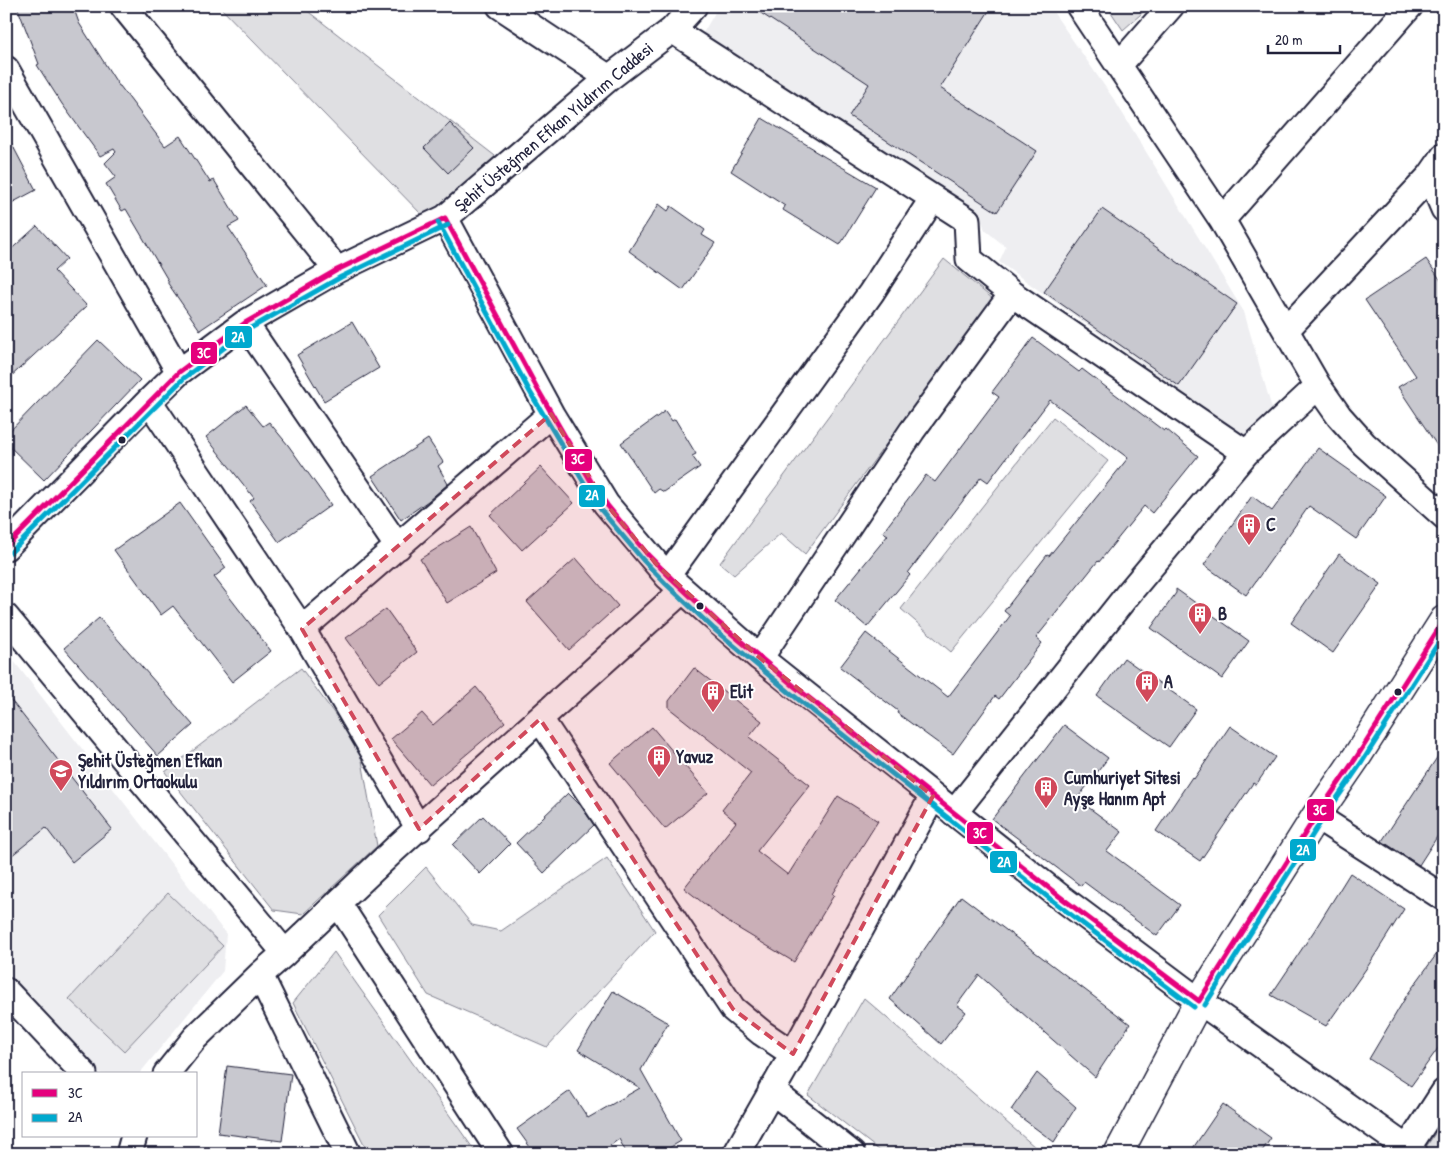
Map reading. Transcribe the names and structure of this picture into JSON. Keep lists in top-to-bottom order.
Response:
{
  "streets": {
    "street": ["Şehit Üsteğmen Efkan Yıldırım Caddesi"]
  },
  "places": {
    "building": [
      "C",
      "B",
      "A",
      "Elit",
      "Yavuz",
      "Cumhuriyet Sitesi Ayşe Hanım Apt"
    ],
    "school or university": ["Şehit Üsteğmen Efkan Yıldırım Ortaokulu"]
  },
  "lines": ["transit line 3C", "transit line 2A"],
  "legend": ["3C", "2A"],
  "scale_bar": "20 m"
}
